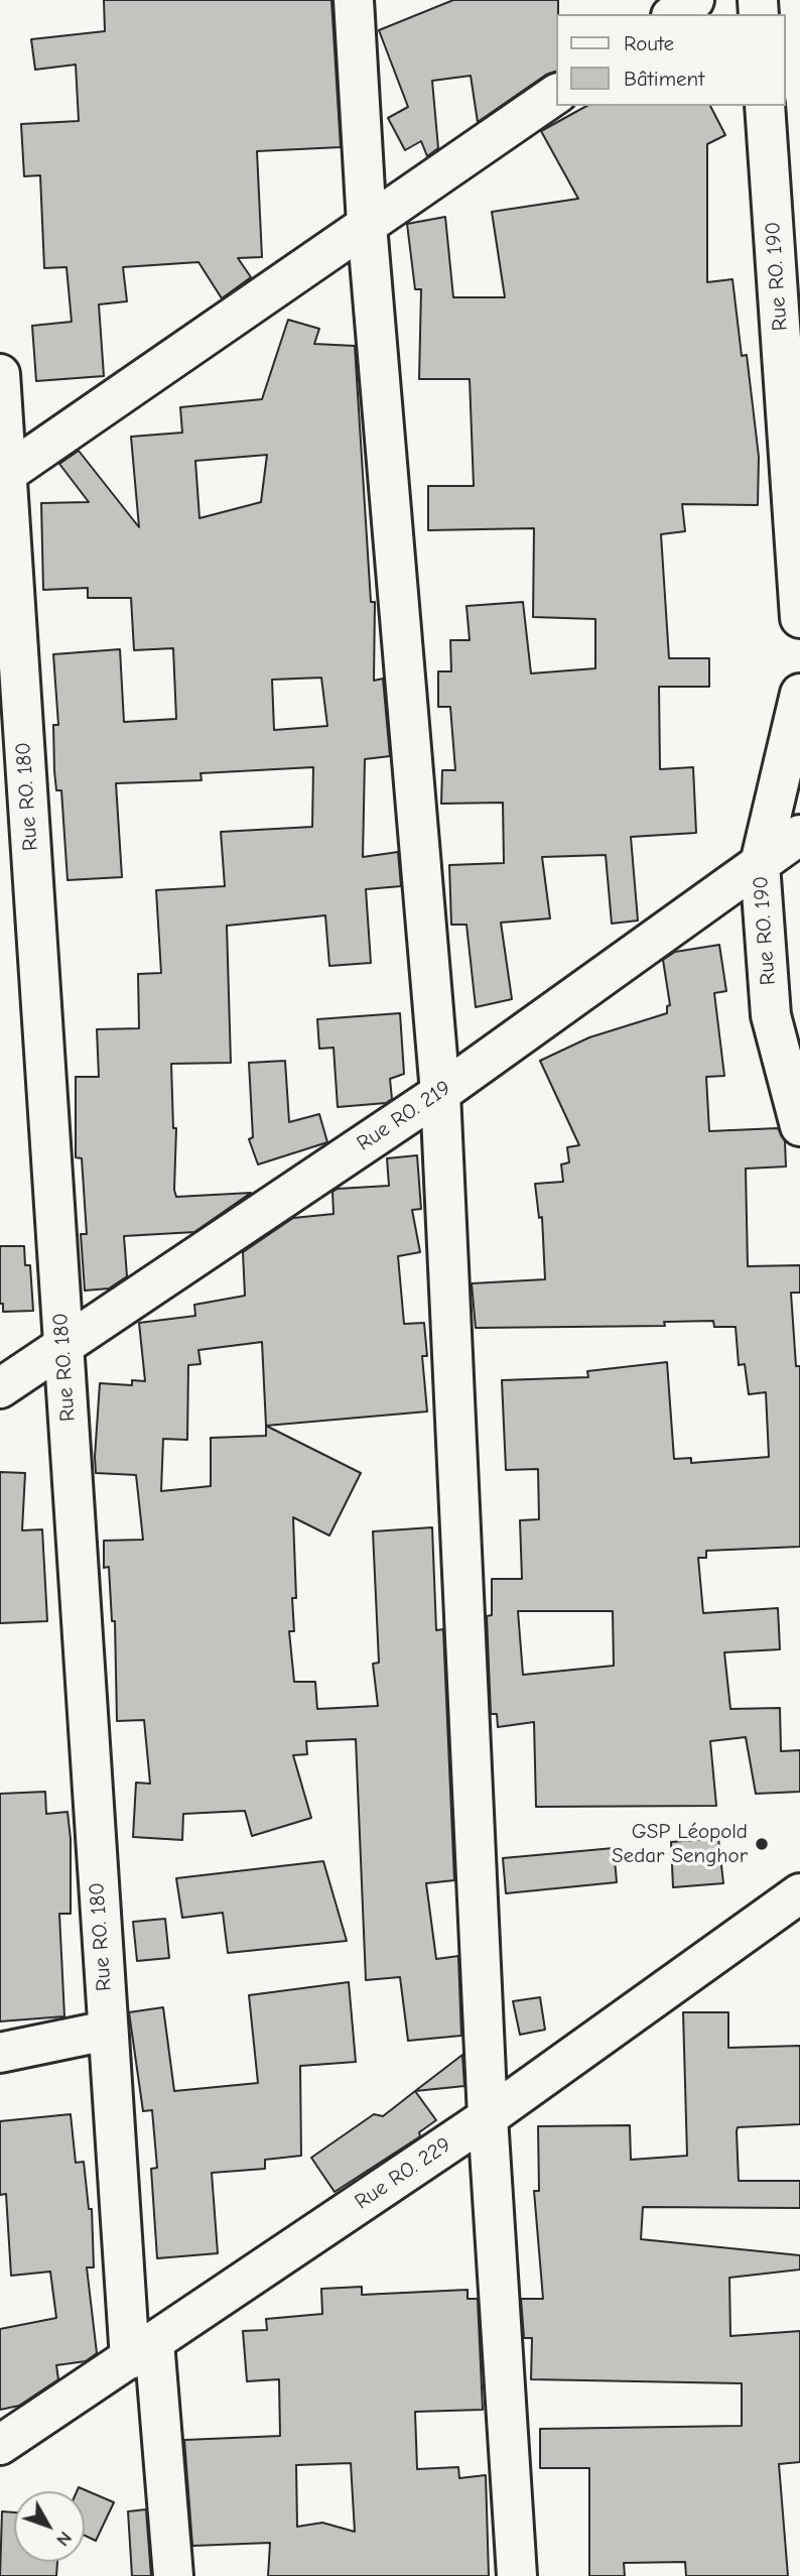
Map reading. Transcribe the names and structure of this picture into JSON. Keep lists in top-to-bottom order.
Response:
{
  "streets": {
    "street": [
      "Rue RO. 190",
      "Rue RO. 180",
      "Rue RO. 219",
      "Rue RO. 229"
    ]
  },
  "crossings": [
    ["Rue RO. 190", "Rue RO. 219"],
    ["Rue RO. 180", "Rue RO. 219"],
    ["Rue RO. 180", "Rue RO. 229"]
  ],
  "places": ["GSP Léopold Sedar Senghor"],
  "legend": ["Route", "Bâtiment"],
  "north": "bottom right"
}
